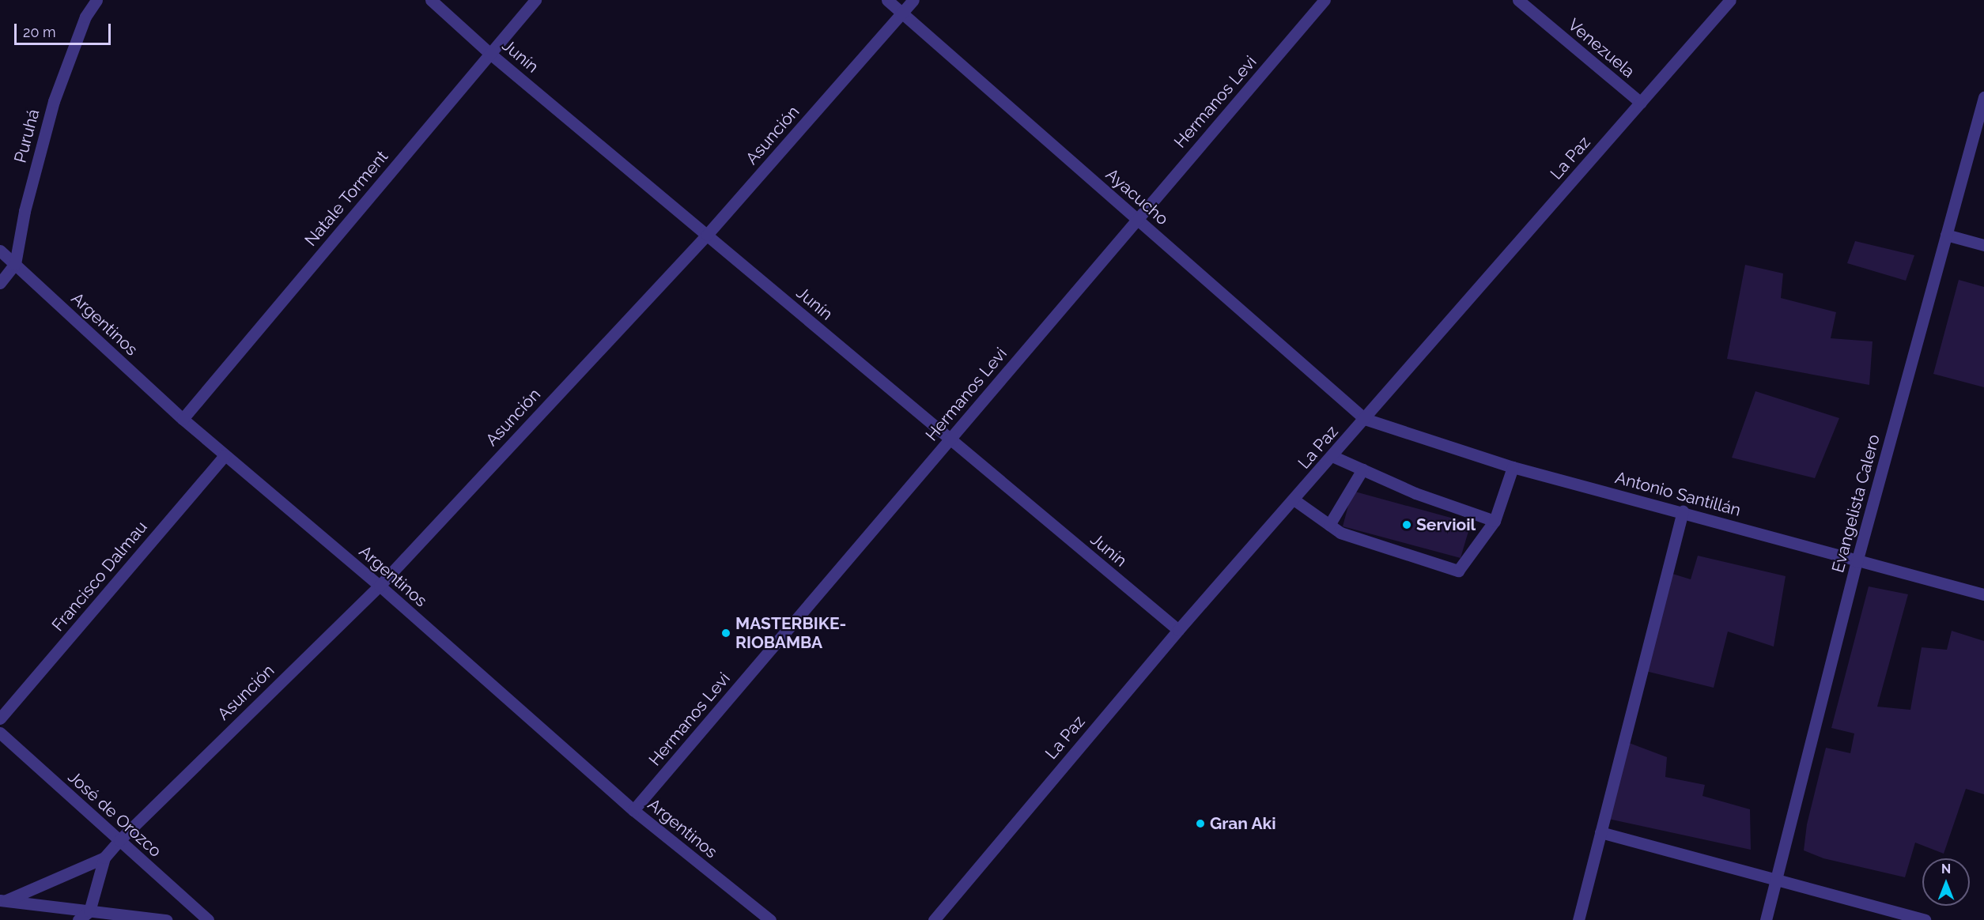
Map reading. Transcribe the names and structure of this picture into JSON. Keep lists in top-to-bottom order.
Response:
{
  "streets": {
    "street": [
      "Venezuela",
      "Junín",
      "Hermanos Levi",
      "Asunción",
      "Puruhá",
      "La Paz",
      "Ayacucho",
      "Natale Torment",
      "Argentinos",
      "Antonio Santillán",
      "Evangelista Calero",
      "Francisco Dalmau",
      "José de Orozco"
    ]
  },
  "crossings": [
    ["Venezuela", "La Paz"],
    ["Junín", "Hermanos Levi"],
    ["Junín", "Asunción"],
    ["Junín", "La Paz"],
    ["Junín", "Natale Torment"],
    ["Hermanos Levi", "Ayacucho"],
    ["Hermanos Levi", "Argentinos"],
    ["Asunción", "Ayacucho"],
    ["Asunción", "Argentinos"],
    ["Asunción", "José de Orozco"],
    ["Puruhá", "Argentinos"],
    ["La Paz", "Ayacucho"],
    ["La Paz", "Antonio Santillán"],
    ["Ayacucho", "Antonio Santillán"],
    ["Natale Torment", "Argentinos"],
    ["Argentinos", "Francisco Dalmau"],
    ["Antonio Santillán", "Evangelista Calero"]
  ],
  "places": ["Servioil", "MASTERBIKE- RIOBAMBA", "Gran Aki"],
  "scale_bar": "20 m",
  "north": "top"
}
